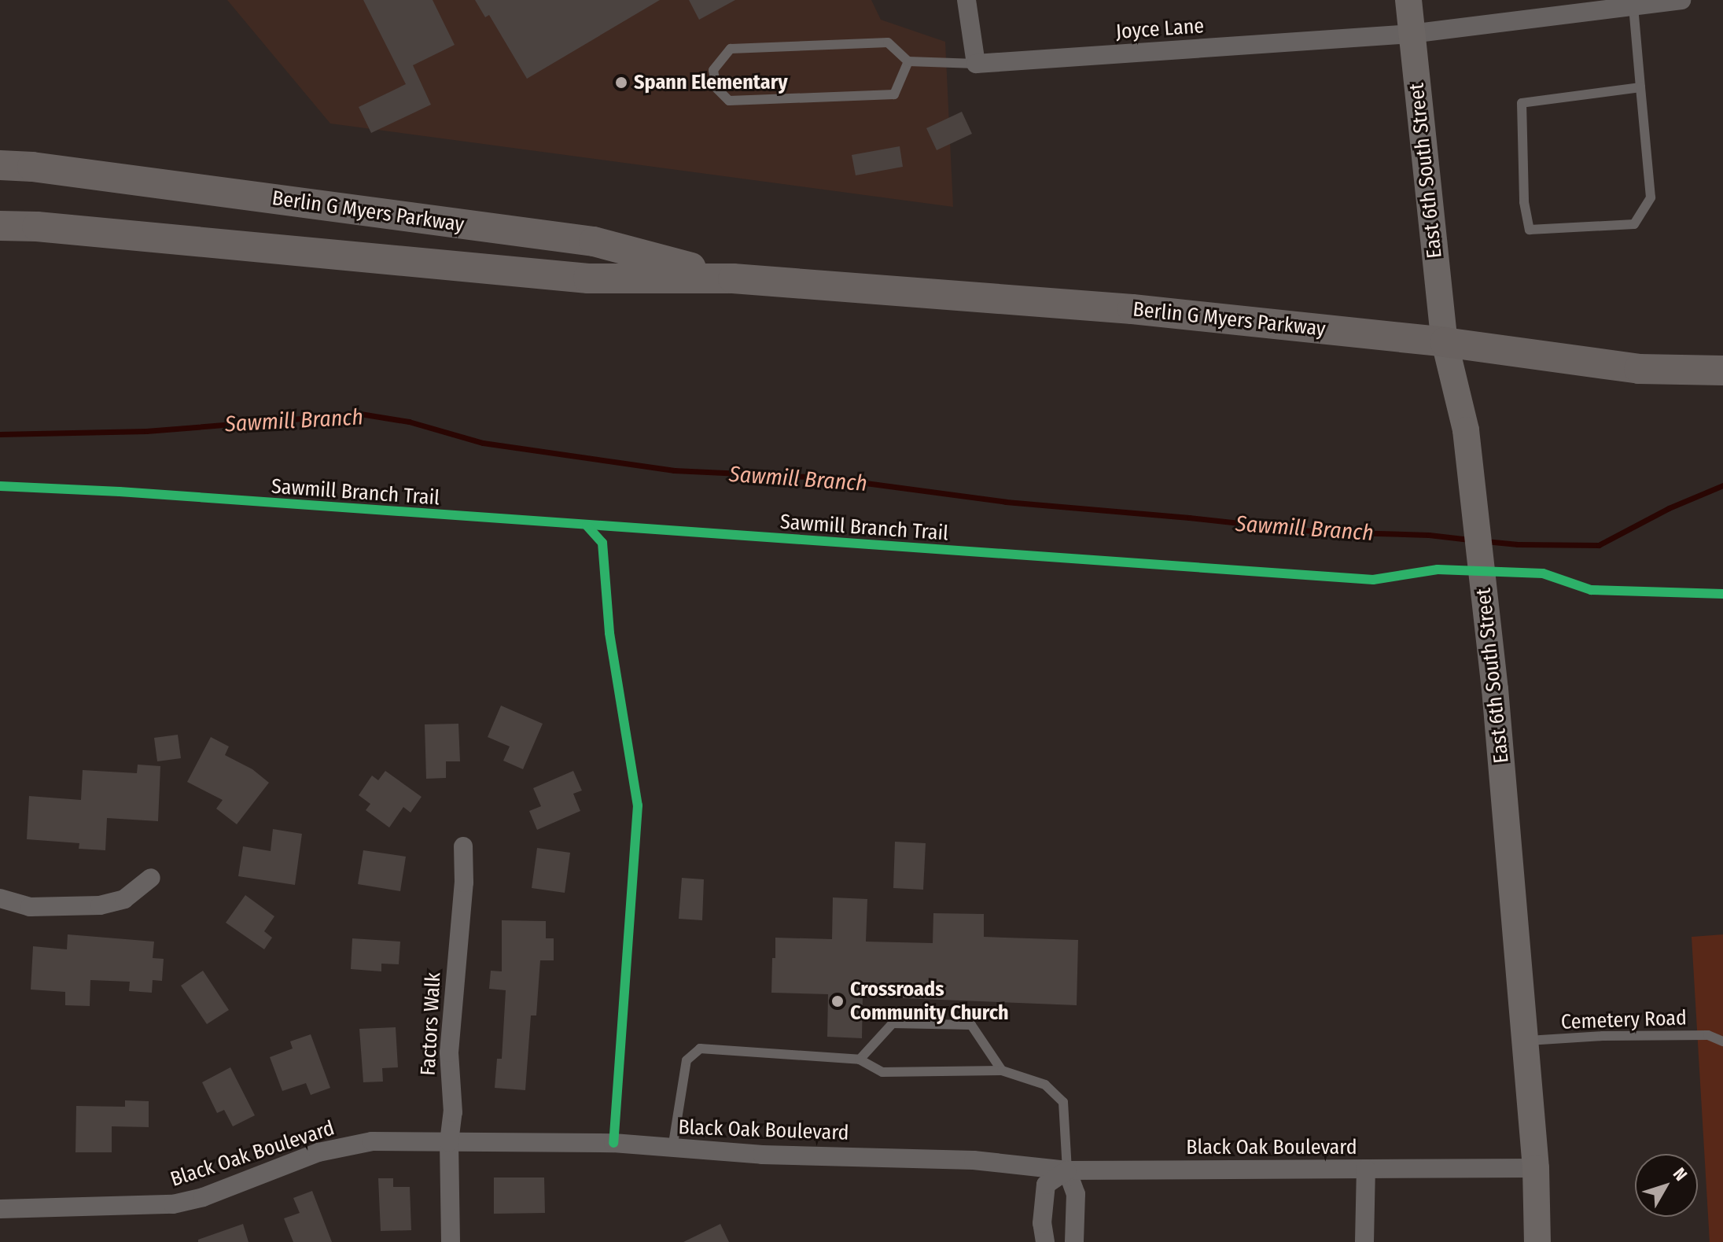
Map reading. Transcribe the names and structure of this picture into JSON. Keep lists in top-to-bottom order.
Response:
{
  "streets": {
    "main road": ["Berlin G Myers Parkway"],
    "street": [
      "Joyce Lane",
      "East 6th South Street",
      "Factors Walk",
      "Black Oak Boulevard"
    ],
    "lane": ["Cemetery Road"],
    "cycle path": ["Sawmill Branch Trail"]
  },
  "crossings": [
    ["Joyce Lane", "East 6th South Street"],
    ["East 6th South Street", "Berlin G Myers Parkway"],
    ["East 6th South Street", "Cemetery Road"],
    ["East 6th South Street", "Black Oak Boulevard"],
    ["Factors Walk", "Black Oak Boulevard"]
  ],
  "water": ["Sawmill Branch"],
  "places": ["Spann Elementary", "Crossroads Community Church"],
  "north": "top right"
}
